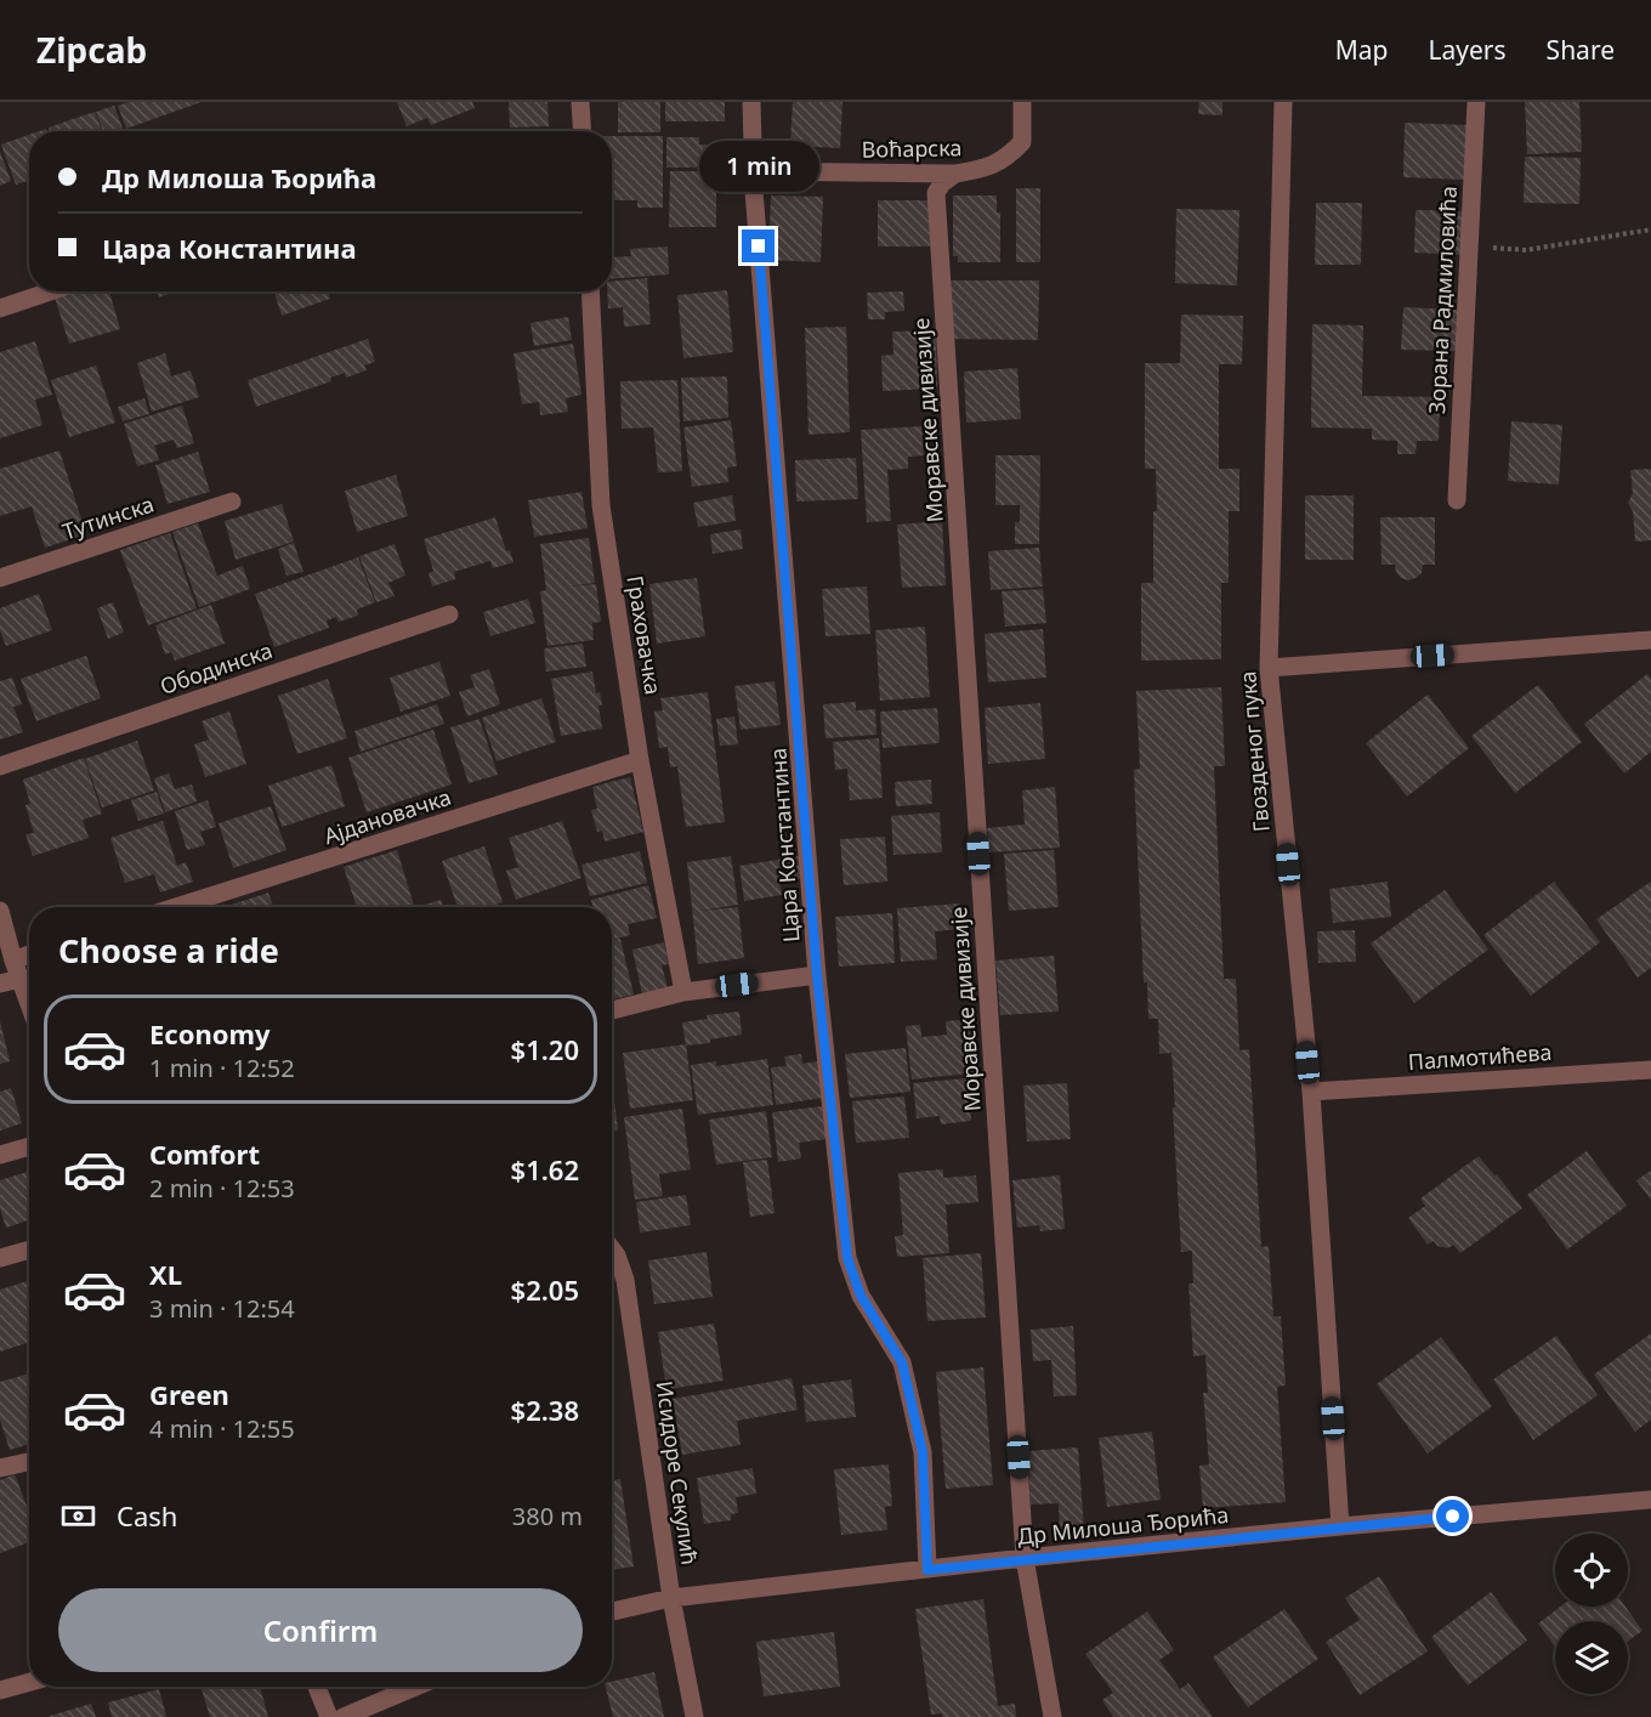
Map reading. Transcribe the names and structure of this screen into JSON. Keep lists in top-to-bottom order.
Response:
{
  "streets": {
    "street": [
      "Воћарска",
      "Зорана Радмиловића",
      "Моравске дивизије",
      "Тутинска",
      "Граховачка",
      "Ободинска",
      "Гвозденог пука",
      "Ајдановачка",
      "Цара Константина",
      "Палмотићева",
      "Исидоре Секулић",
      "Др Милоша Ђорића"
    ]
  },
  "crossings": [
    ["Воћарска", "Моравске дивизије"],
    ["Воћарска", "Цара Константина"],
    ["Моравске дивизије", "Др Милоша Ђорића"],
    ["Граховачка", "Ајдановачка"],
    ["Гвозденог пука", "Палмотићева"],
    ["Гвозденог пука", "Др Милоша Ђорића"],
    ["Цара Константина", "Др Милоша Ђорића"],
    ["Исидоре Секулић", "Др Милоша Ђорића"]
  ],
  "page": {
    "header": "Zipcab",
    "nav": ["Map", "Layers", "Share"],
    "banner": ["Др Милоша Ђорића", "Цара Константина"],
    "bubble": "1 min",
    "heading": "Choose a ride",
    "list": [
      {
        "name": "Economy",
        "note": "1 min · 12:52",
        "value": "$1.20"
      },
      {
        "name": "Comfort",
        "note": "2 min · 12:53",
        "value": "$1.62"
      },
      {
        "name": "XL",
        "note": "3 min · 12:54",
        "value": "$2.05"
      },
      {
        "name": "Green",
        "note": "4 min · 12:55",
        "value": "$2.38"
      }
    ],
    "pay": ["Cash", "380 m"],
    "buttons": "Confirm"
  }
}
